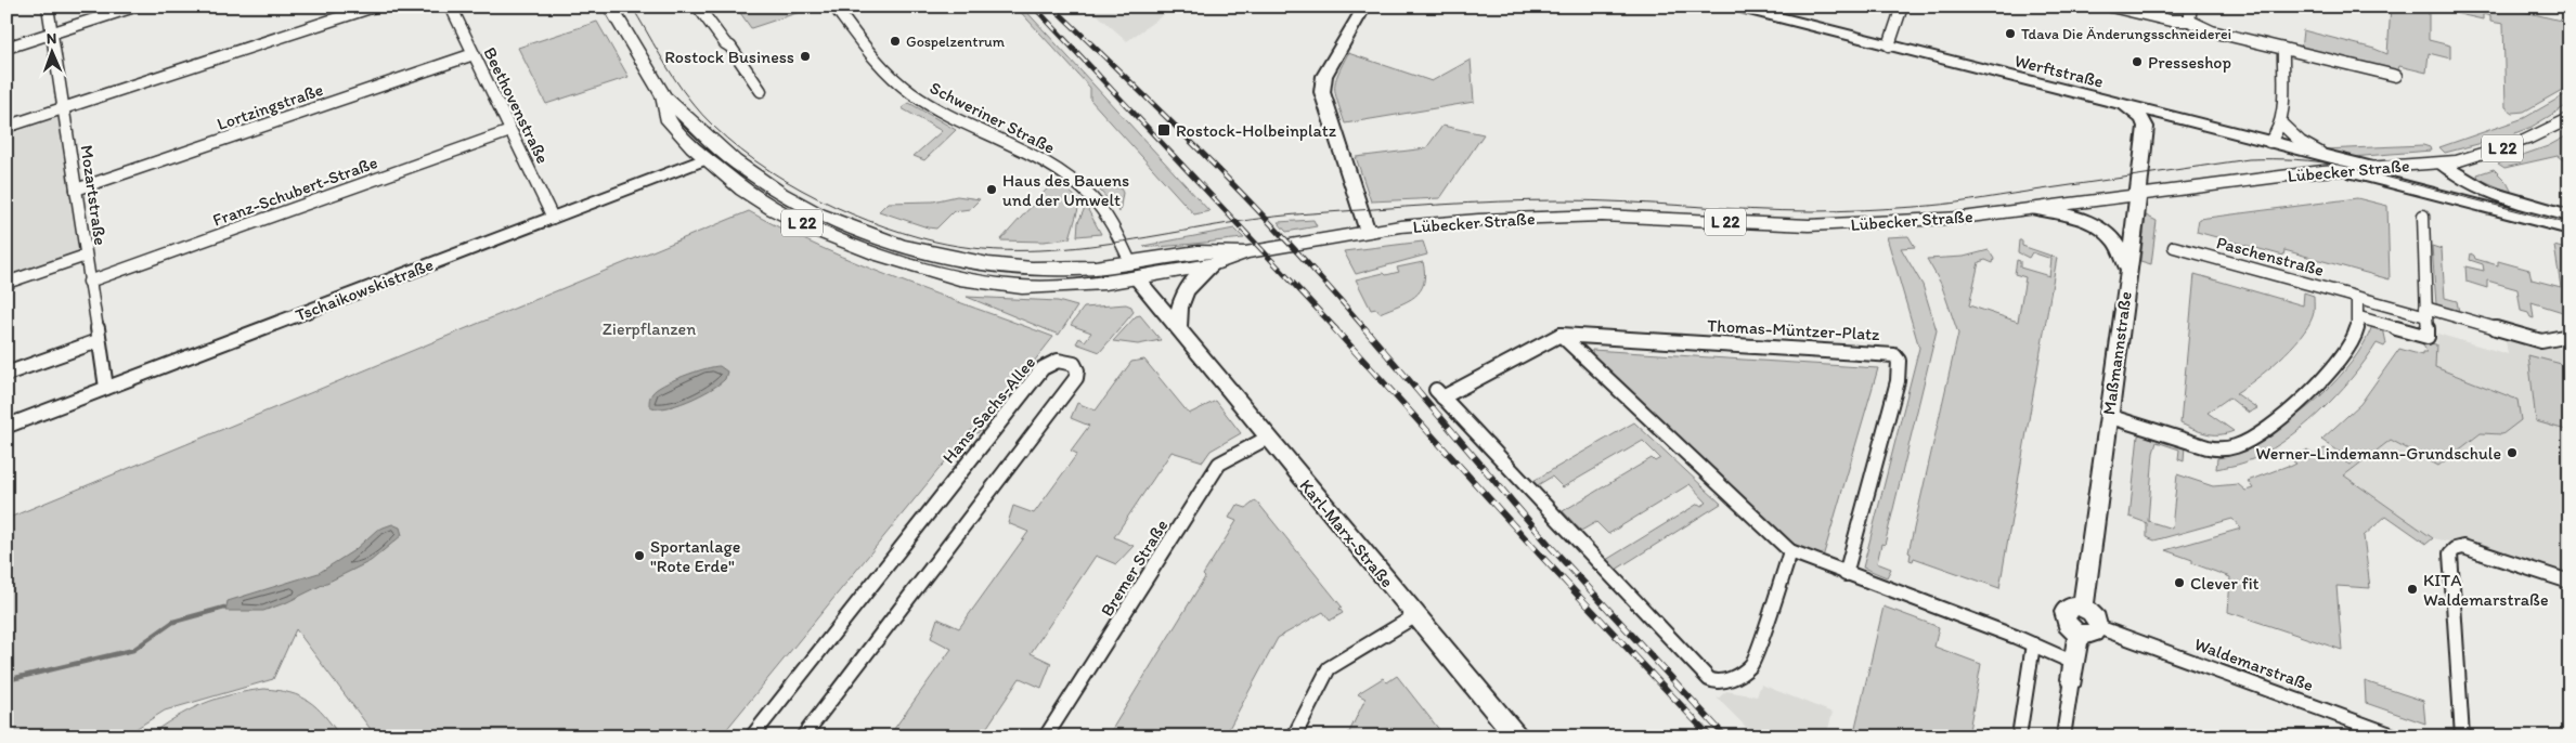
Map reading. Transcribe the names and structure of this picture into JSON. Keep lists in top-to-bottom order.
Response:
{
  "streets": {
    "main road": ["L 22", "Lübecker Straße", "Tschaikowskistraße"],
    "street": [
      "Werftstraße",
      "Beethovenstraße",
      "Lortzingstraße",
      "Schweriner Straße",
      "Franz-Schubert-Straße",
      "Mozartstraße",
      "Paschenstraße",
      "Thomas-Müntzer-Platz",
      "Maßmannstraße",
      "Hans-Sachs-Allee",
      "Karl-Marx-Straße",
      "Bremer Straße",
      "Waldemarstraße"
    ]
  },
  "crossings": [
    ["Werftstraße", "Lübecker Straße"],
    ["Werftstraße", "Maßmannstraße"],
    ["Beethovenstraße", "Lortzingstraße"],
    ["Beethovenstraße", "Franz-Schubert-Straße"],
    ["Beethovenstraße", "Tschaikowskistraße"],
    ["Lortzingstraße", "Mozartstraße"],
    ["Schweriner Straße", "L 22"],
    ["Schweriner Straße", "Lübecker Straße"],
    ["L 22", "Lübecker Straße"],
    ["L 22", "Tschaikowskistraße"],
    ["Lübecker Straße", "Maßmannstraße"],
    ["Franz-Schubert-Straße", "Mozartstraße"],
    ["Mozartstraße", "Tschaikowskistraße"],
    ["Maßmannstraße", "Waldemarstraße"],
    ["Karl-Marx-Straße", "Bremer Straße"]
  ],
  "parks": ["Zierpflanzen"],
  "places": {
    "other": [
      "Tdava Die Änderungsschneiderei",
      "Gospelzentrum",
      "Rostock Business",
      "Presseshop",
      "Haus des Bauens und der Umwelt",
      "Werner-Lindemann-Grundschule",
      "Sportanlage \"Rote Erde\"",
      "Clever fit",
      "KITA Waldemarstraße"
    ],
    "transit": ["Rostock-Holbeinplatz"]
  },
  "north": "top"
}
